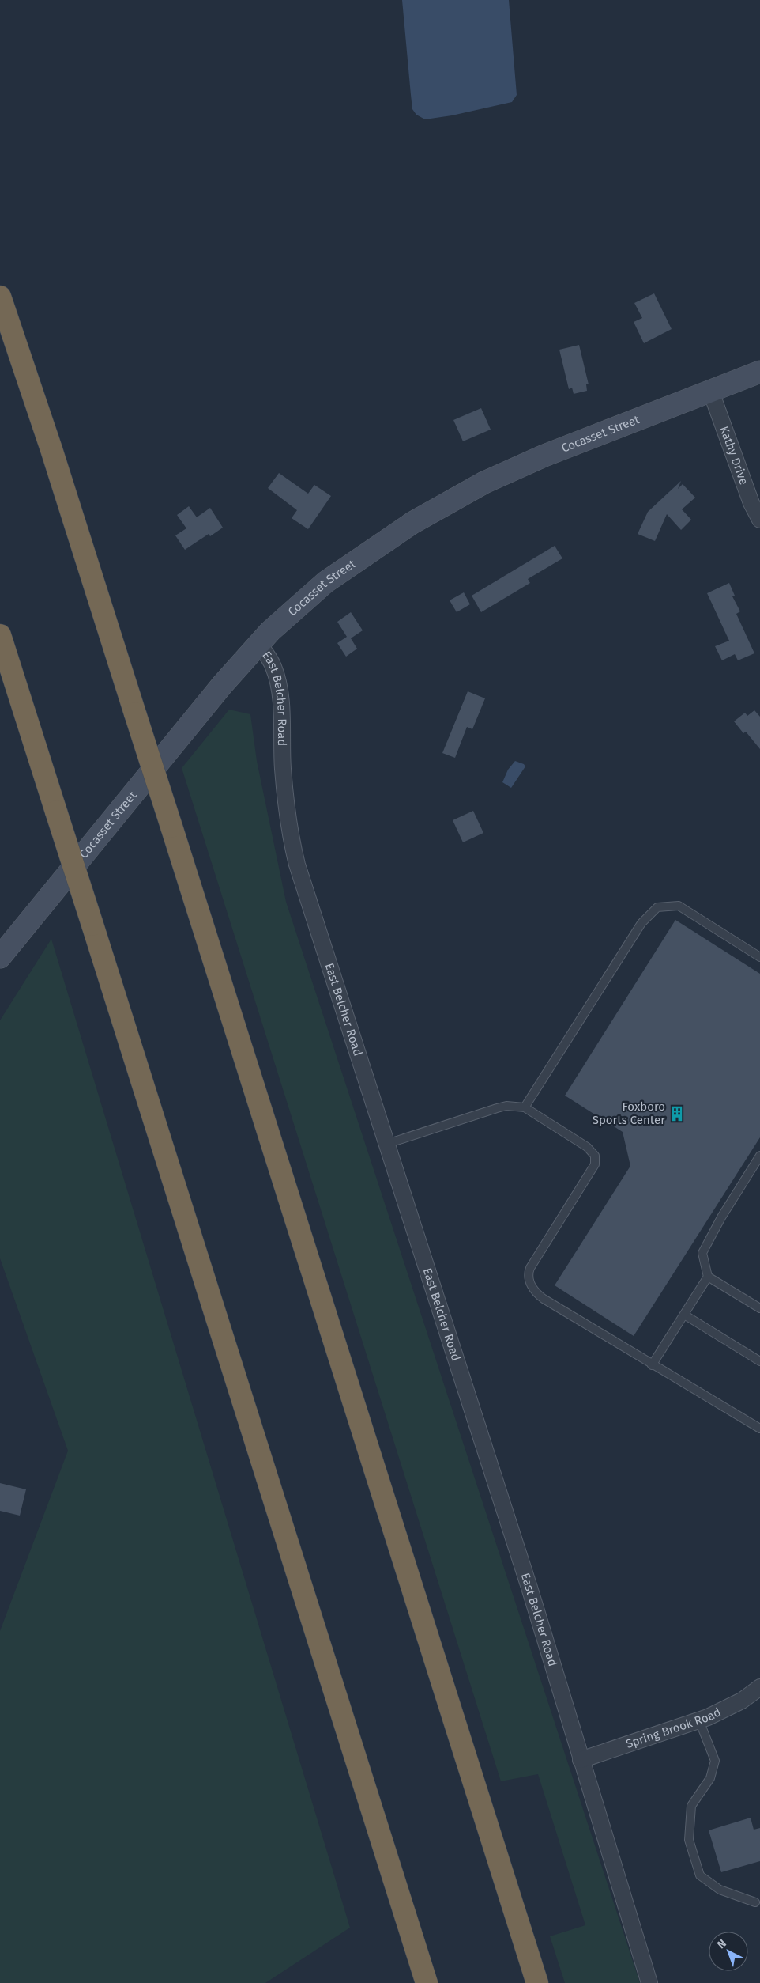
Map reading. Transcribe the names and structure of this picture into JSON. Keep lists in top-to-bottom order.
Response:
{
  "streets": {
    "main road": ["Cocasset Street"],
    "street": ["Kathy Drive", "East Belcher Road", "Spring Brook Road"]
  },
  "crossings": [
    ["Cocasset Street", "Kathy Drive"],
    ["Cocasset Street", "East Belcher Road"],
    ["East Belcher Road", "Spring Brook Road"]
  ],
  "places": {
    "building": ["Foxboro Sports Center"]
  },
  "north": "top left"
}
